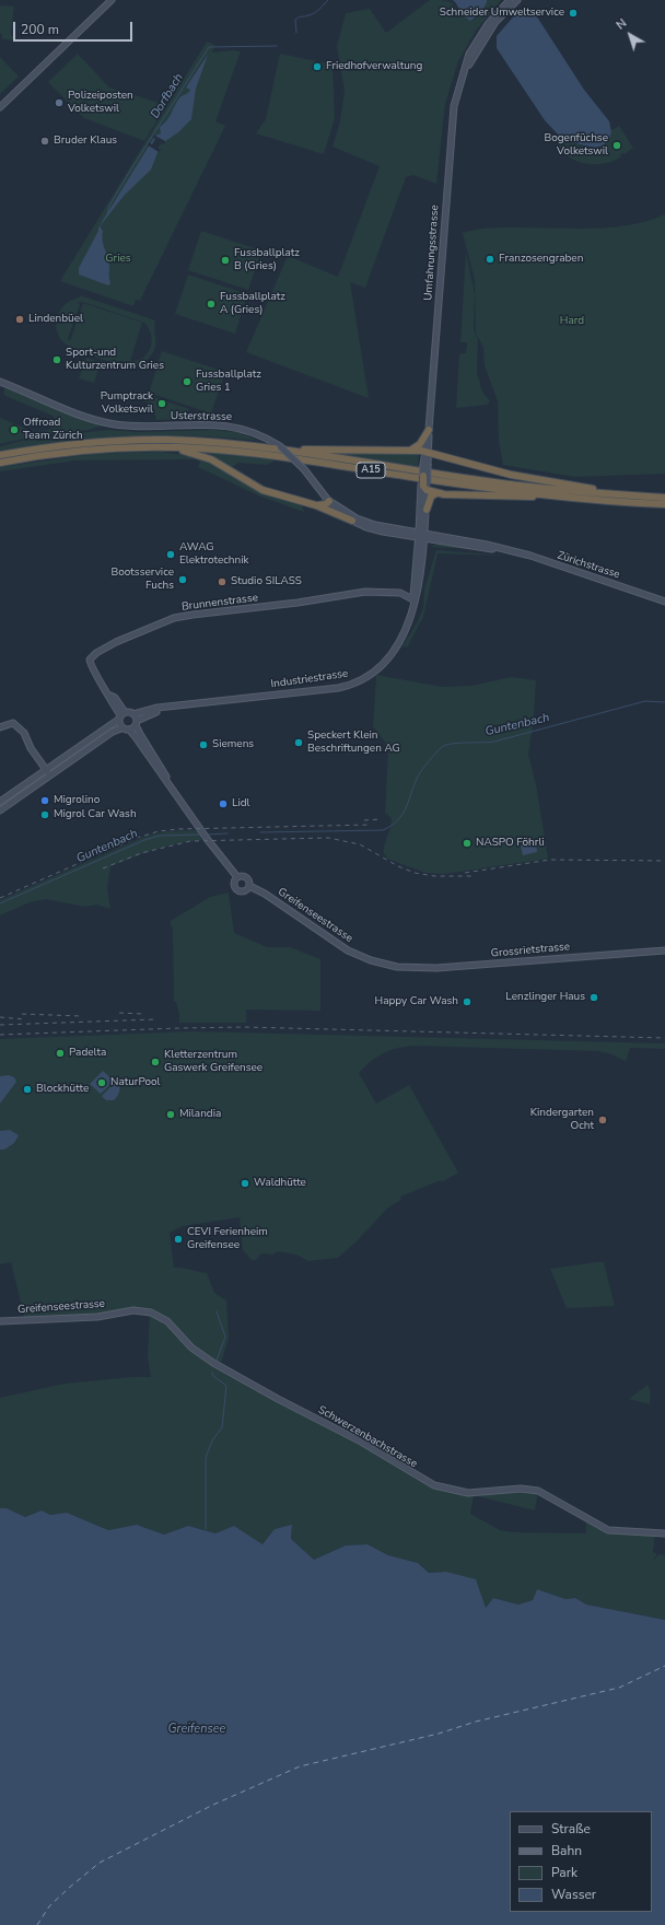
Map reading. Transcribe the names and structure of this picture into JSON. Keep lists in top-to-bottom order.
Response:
{
  "streets": {
    "highway": ["A15"],
    "main road": [
      "Umfahrungsstrasse",
      "Usterstrasse",
      "Zürichstrasse",
      "Brunnenstrasse",
      "Industriestrasse",
      "Greifenseestrasse",
      "Grossrietstrasse",
      "Schwerzenbachstrasse"
    ]
  },
  "crossings": [
    ["Umfahrungsstrasse", "Usterstrasse"],
    ["Umfahrungsstrasse", "Zürichstrasse"],
    ["Umfahrungsstrasse", "Industriestrasse"],
    ["Usterstrasse", "Zürichstrasse"],
    ["Usterstrasse", "Industriestrasse"],
    ["Zürichstrasse", "Industriestrasse"],
    ["Brunnenstrasse", "Industriestrasse"],
    ["Greifenseestrasse", "Grossrietstrasse"],
    ["Greifenseestrasse", "Schwerzenbachstrasse"]
  ],
  "water": ["Dorfbach", "Guntenbach", "Greifensee"],
  "parks": ["Gries", "Hard"],
  "places": [
    "Schneider Umweltservice",
    "Friedhofverwaltung",
    "Polizeiposten Volketswil",
    "Bruder Klaus",
    "Bogenfüchse Volketswil",
    "Franzosengraben",
    "Fussballplatz B (Gries)",
    "Fussballplatz A (Gries)",
    "Lindenbüel",
    "Sport-und Kulturzentrum Gries",
    "Fussballplatz Gries 1",
    "Pumptrack Volketswil",
    "Offroad Team Zürich",
    "AWAG Elektrotechnik",
    "Bootsservice Fuchs",
    "Studio SILASS",
    "Speckert Klein Beschriftungen AG",
    "Siemens",
    "Migrolino",
    "Lidl",
    "Migrol Car Wash",
    "NASPO Föhrli",
    "Lenzlinger Haus",
    "Happy Car Wash",
    "Padelta",
    "Kletterzentrum Gaswerk Greifensee",
    "NaturPool",
    "Blockhütte",
    "Milandia",
    "Kindergarten Ocht",
    "Waldhütte",
    "CEVI Ferienheim Greifensee"
  ],
  "legend": [
    "Straße",
    "Bahn",
    "Park",
    "Wasser"
  ],
  "scale_bar": "200 m",
  "north": "top left"
}
